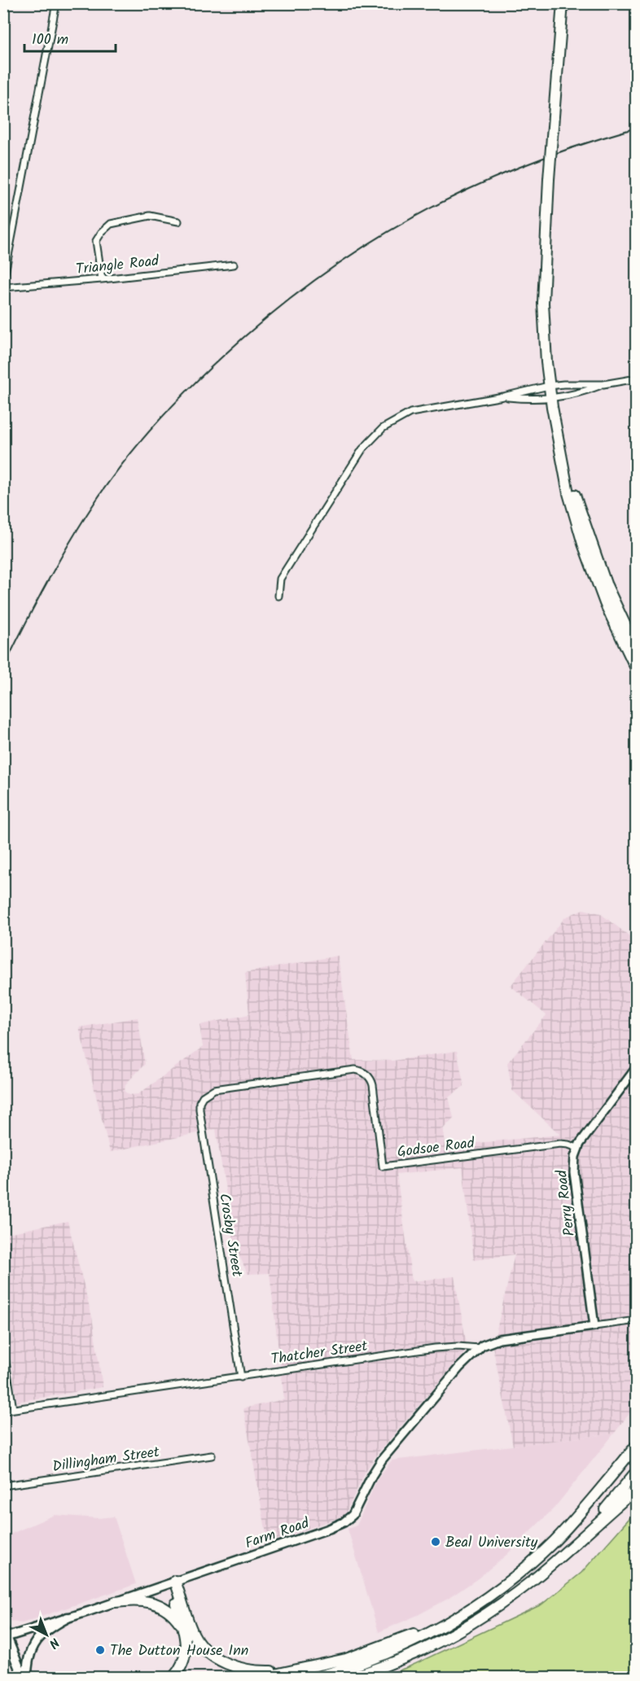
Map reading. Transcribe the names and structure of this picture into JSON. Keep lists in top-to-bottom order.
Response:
{
  "streets": {
    "street": [
      "Triangle Road",
      "Godsoe Road",
      "Perry Road",
      "Crosby Street",
      "Thatcher Street",
      "Dillingham Street",
      "Farm Road"
    ]
  },
  "crossings": [
    ["Godsoe Road", "Perry Road"],
    ["Godsoe Road", "Crosby Street"],
    ["Perry Road", "Thatcher Street"],
    ["Crosby Street", "Thatcher Street"],
    ["Thatcher Street", "Farm Road"]
  ],
  "places": ["Beal University", "The Dutton House Inn"],
  "scale_bar": "100 m",
  "north": "bottom right"
}
